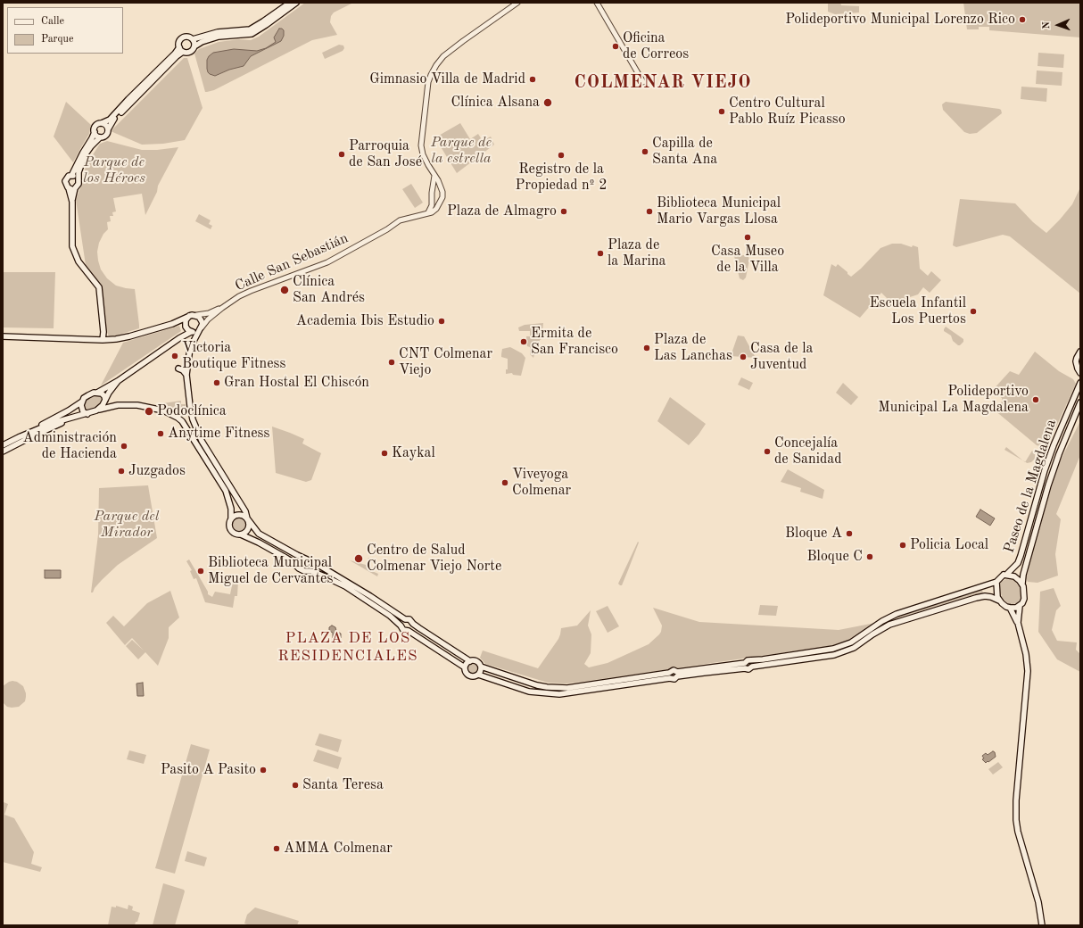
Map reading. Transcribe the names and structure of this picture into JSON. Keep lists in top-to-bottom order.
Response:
{
  "streets": {
    "main road": ["Paseo de la Magdalena"],
    "street": ["Calle San Sebastián"]
  },
  "districts": ["COLMENAR VIEJO", "PLAZA DE LOS RESIDENCIALES"],
  "parks": ["Parque de la estrella", "Parque de los Héroes", "Parque del Mirador"],
  "places": [
    "Polideportivo Municipal Lorenzo Rico",
    "Oficina de Correos",
    "Gimnasio Villa de Madrid",
    "Clínica Alsana",
    "Centro Cultural Pablo Ruíz Picasso",
    "Capilla de Santa Ana",
    "Parroquia de San José",
    "Registro de la Propiedad nº 2",
    "Plaza de Almagro",
    "Biblioteca Municipal Mario Vargas Llosa",
    "Casa Museo de la Villa",
    "Plaza de la Marina",
    "Clínica San Andrés",
    "Escuela Infantil Los Puertos",
    "Academia Ibis Estudio",
    "Ermita de San Francisco",
    "Plaza de Las Lanchas",
    "Victoria Boutique Fitness",
    "Casa de la Juventud",
    "CNT Colmenar Viejo",
    "Gran Hostal El Chiscón",
    "Polideportivo Municipal La Magdalena",
    "Podoclínica",
    "Anytime Fitness",
    "Administración de Hacienda",
    "Concejalía de Sanidad",
    "Kaykal",
    "Juzgados",
    "Viveyoga Colmenar",
    "Bloque A",
    "Policia Local",
    "Bloque C",
    "Centro de Salud Colmenar Viejo Norte",
    "Biblioteca Municipal Miguel de Cervantes",
    "Pasito A Pasito",
    "Santa Teresa",
    "AMMA Colmenar"
  ],
  "legend": ["Calle", "Parque"],
  "north": "left"
}
